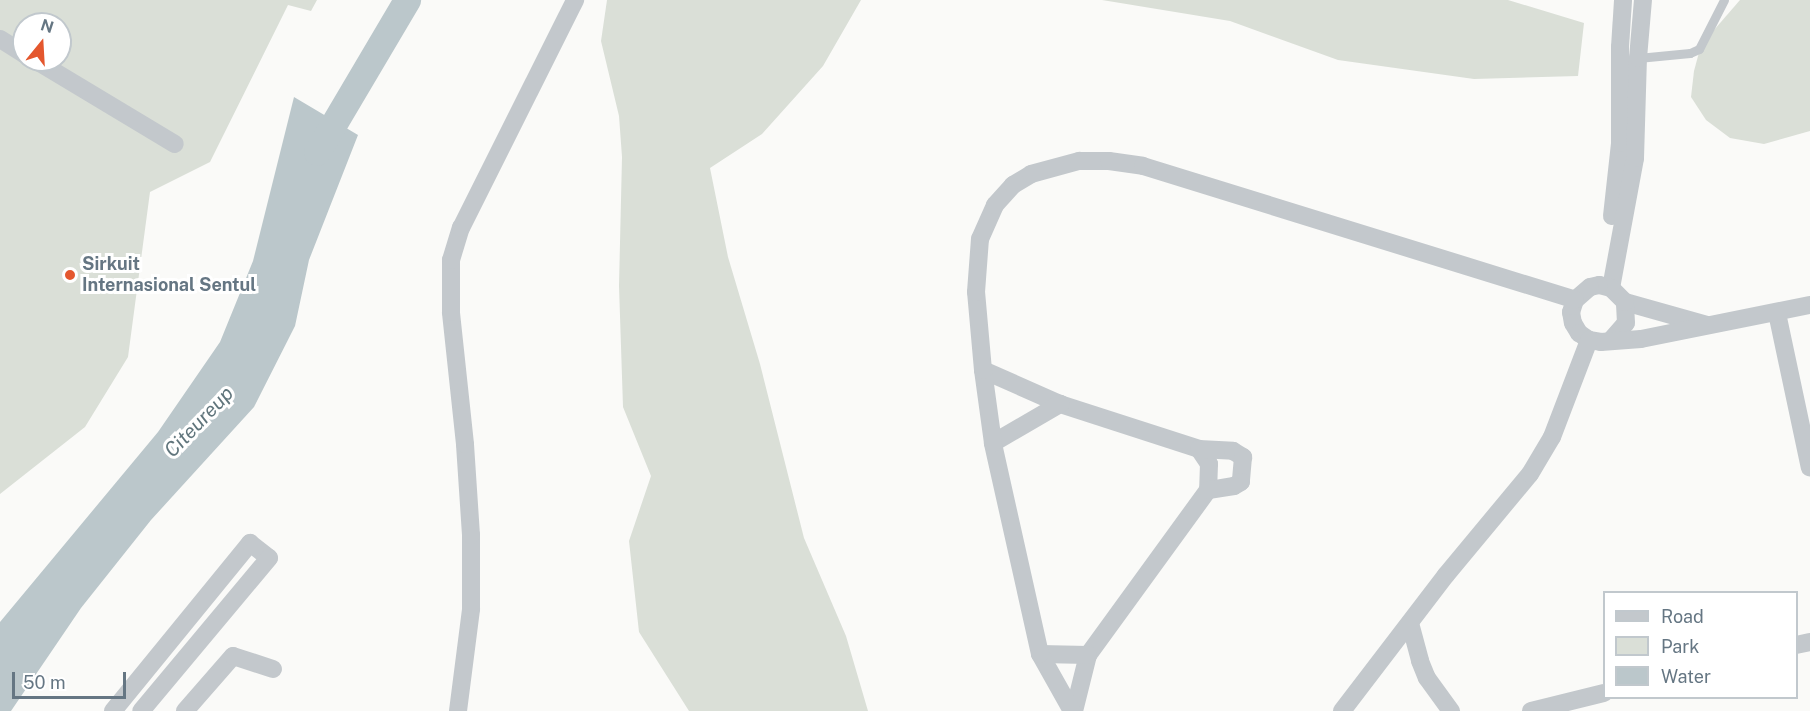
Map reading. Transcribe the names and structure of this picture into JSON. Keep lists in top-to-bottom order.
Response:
{
  "water": ["Citeureup"],
  "places": ["Sirkuit Internasional Sentul"],
  "legend": ["Road", "Park", "Water"],
  "scale_bar": "50 m",
  "north": "top"
}
